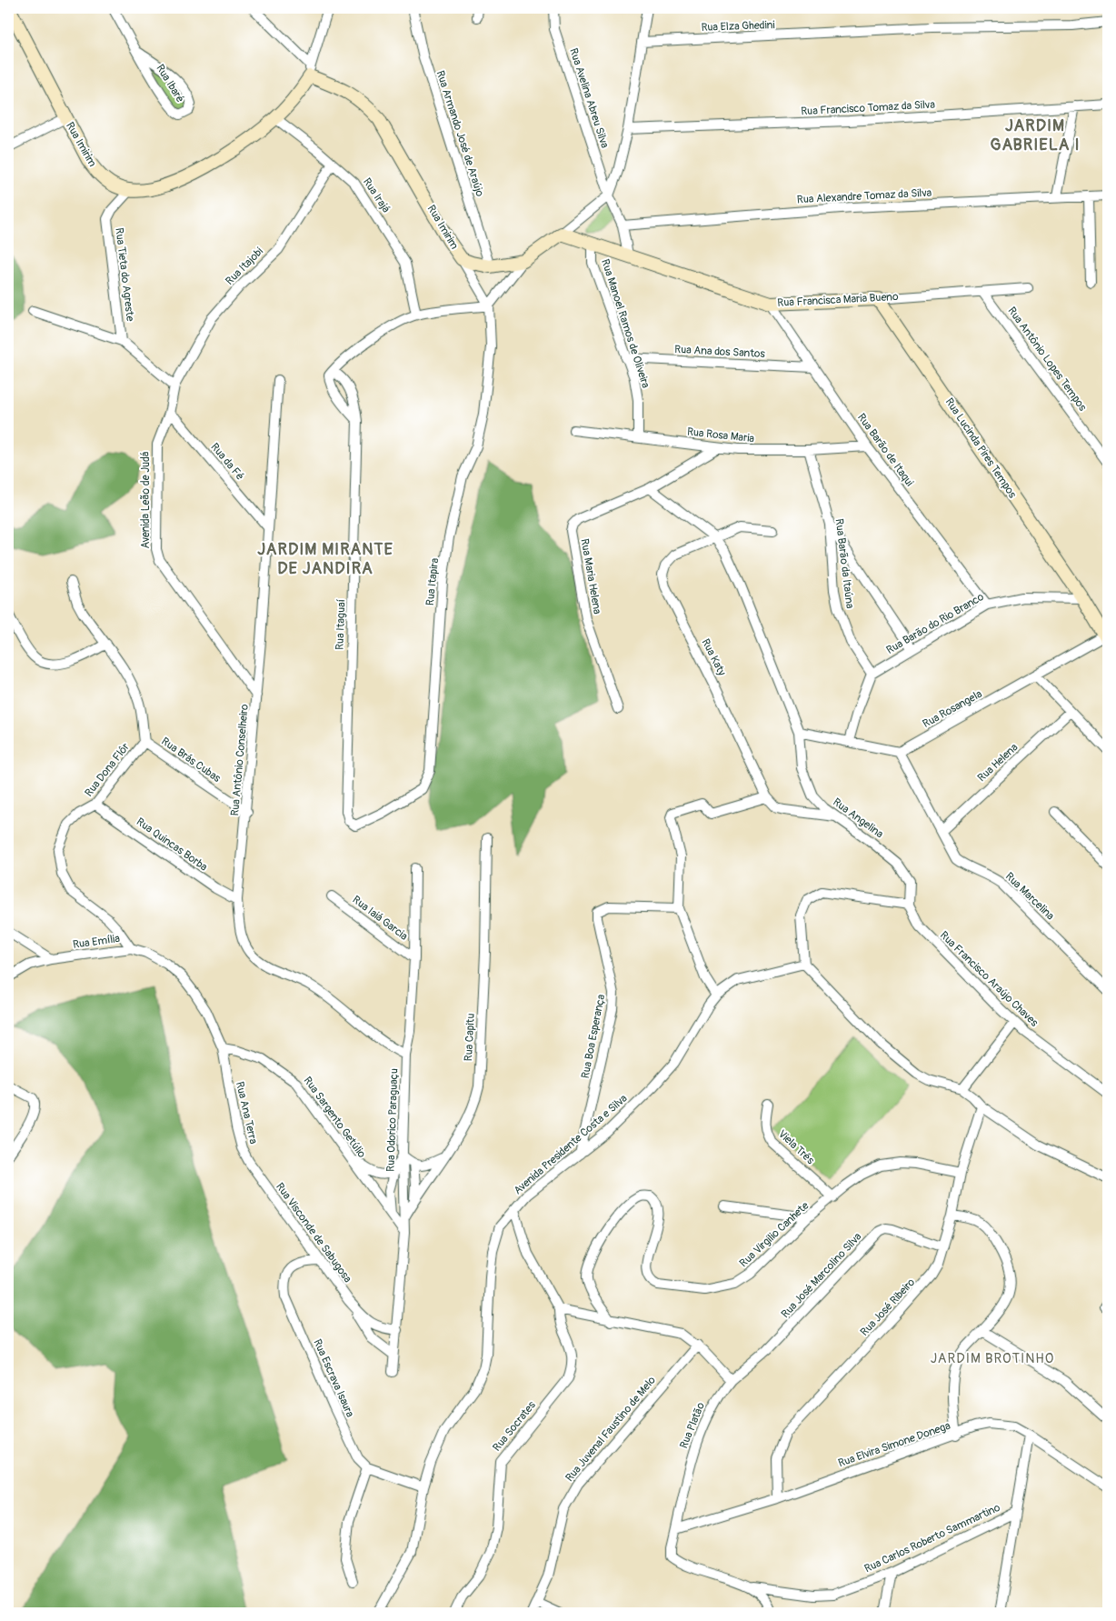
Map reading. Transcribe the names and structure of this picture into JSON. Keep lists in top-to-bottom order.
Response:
{
  "streets": {
    "street": [
      "Rua Elza Ghedini",
      "Rua Ibaré",
      "Rua Avelina Abreu Silva",
      "Rua Francisco Tomaz da Silva",
      "Rua Armando José de Araújo",
      "Rua Imirim",
      "Rua Irajá",
      "Rua Alexandre Tomaz da Silva",
      "Rua Itajobi",
      "Rua Tieta do Agreste",
      "Rua Francisca Maria Bueno",
      "Rua Manoel Ramos de Oliveira",
      "Rua Ana dos Santos",
      "Rua Antônio Lopes Tempos",
      "Rua Rosa Maria",
      "Rua Lucinda Pires Tempos",
      "Rua Barão de Itaqui",
      "Rua da Fé",
      "Avenida Leão de Judá",
      "Rua Barão da Itaúna",
      "Rua Maria Helena",
      "Rua Itapira",
      "Rua Barão do Rio Branco",
      "Rua Itaguaí",
      "Rua Katy",
      "Rua Rosangela",
      "Rua Brás Cubas",
      "Rua Antônio Conselheiro",
      "Rua Helena",
      "Rua Dona Flôr",
      "Rua Angelina",
      "Rua Quincas Borba",
      "Rua Marcelina",
      "Rua Iaiá Garcia",
      "Rua Emília",
      "Rua Francisco Araújo Chaves",
      "Rua Boa Esperança",
      "Rua Capitu",
      "Rua Ana Terra",
      "Rua Sargento Getúlio",
      "Rua Odorico Paraguaçu",
      "Avenida Presidente Costa e Silva",
      "Viela Três",
      "Rua Visconde de Sabugosa",
      "Rua Virgilio Canhete",
      "Rua José Marcolino Silva",
      "Rua José Ribeiro",
      "Rua Escrava Isaura",
      "Rua Platão",
      "Rua Socrates",
      "Rua Juvenal Faustino de Melo",
      "Rua Elvira Simone Donega",
      "Rua Carlos Roberto Sammartino"
    ]
  },
  "crossings": [
    ["Rua Avelina Abreu Silva", "Rua Alexandre Tomaz da Silva"],
    ["Rua Avelina Abreu Silva", "Rua Francisca Maria Bueno"],
    ["Rua Armando José de Araújo", "Rua Imirim"],
    ["Rua Imirim", "Rua Tieta do Agreste"],
    ["Rua Imirim", "Rua Itapira"],
    ["Rua Irajá", "Rua Itajobi"],
    ["Rua Itajobi", "Avenida Leão de Judá"],
    ["Rua Francisca Maria Bueno", "Rua Manoel Ramos de Oliveira"],
    ["Rua Francisca Maria Bueno", "Rua Antônio Lopes Tempos"],
    ["Rua Francisca Maria Bueno", "Rua Lucinda Pires Tempos"],
    ["Rua Francisca Maria Bueno", "Rua Barão de Itaqui"],
    ["Rua Manoel Ramos de Oliveira", "Rua Ana dos Santos"],
    ["Rua Manoel Ramos de Oliveira", "Rua Rosa Maria"],
    ["Rua Ana dos Santos", "Rua Barão de Itaqui"],
    ["Rua Rosa Maria", "Rua Barão de Itaqui"],
    ["Rua Rosa Maria", "Rua Barão da Itaúna"],
    ["Rua Rosa Maria", "Rua Maria Helena"],
    ["Rua Lucinda Pires Tempos", "Rua Barão do Rio Branco"],
    ["Rua Lucinda Pires Tempos", "Rua Rosangela"],
    ["Rua Barão de Itaqui", "Rua Barão do Rio Branco"],
    ["Rua da Fé", "Avenida Leão de Judá"],
    ["Rua da Fé", "Rua Antônio Conselheiro"],
    ["Avenida Leão de Judá", "Rua Antônio Conselheiro"],
    ["Rua Barão da Itaúna", "Rua Barão do Rio Branco"],
    ["Rua Maria Helena", "Rua Angelina"],
    ["Rua Itapira", "Rua Itaguaí"],
    ["Rua Katy", "Rua Angelina"],
    ["Rua Rosangela", "Rua Marcelina"],
    ["Rua Brás Cubas", "Rua Antônio Conselheiro"],
    ["Rua Brás Cubas", "Rua Dona Flôr"],
    ["Rua Antônio Conselheiro", "Rua Quincas Borba"],
    ["Rua Antônio Conselheiro", "Rua Odorico Paraguaçu"],
    ["Rua Helena", "Rua Marcelina"],
    ["Rua Dona Flôr", "Rua Quincas Borba"],
    ["Rua Dona Flôr", "Rua Emília"],
    ["Rua Angelina", "Rua Francisco Araújo Chaves"],
    ["Rua Iaiá Garcia", "Rua Odorico Paraguaçu"],
    ["Rua Emília", "Rua Ana Terra"],
    ["Rua Emília", "Rua Sargento Getúlio"],
    ["Rua Boa Esperança", "Avenida Presidente Costa e Silva"],
    ["Rua Capitu", "Rua Odorico Paraguaçu"],
    ["Rua Ana Terra", "Rua Sargento Getúlio"],
    ["Rua Ana Terra", "Rua Visconde de Sabugosa"],
    ["Rua Sargento Getúlio", "Rua Odorico Paraguaçu"],
    ["Rua Odorico Paraguaçu", "Rua Visconde de Sabugosa"],
    ["Viela Três", "Rua Virgilio Canhete"],
    ["Rua Visconde de Sabugosa", "Rua Escrava Isaura"],
    ["Rua Virgilio Canhete", "Rua José Ribeiro"],
    ["Rua José Marcolino Silva", "Rua José Ribeiro"],
    ["Rua José Marcolino Silva", "Rua Platão"],
    ["Rua José Ribeiro", "Rua Elvira Simone Donega"],
    ["Rua Platão", "Rua Elvira Simone Donega"],
    ["Rua Platão", "Rua Carlos Roberto Sammartino"]
  ],
  "districts": ["JARDIM GABRIELA I", "JARDIM MIRANTE DE JANDIRA", "JARDIM BROTINHO"]
}
